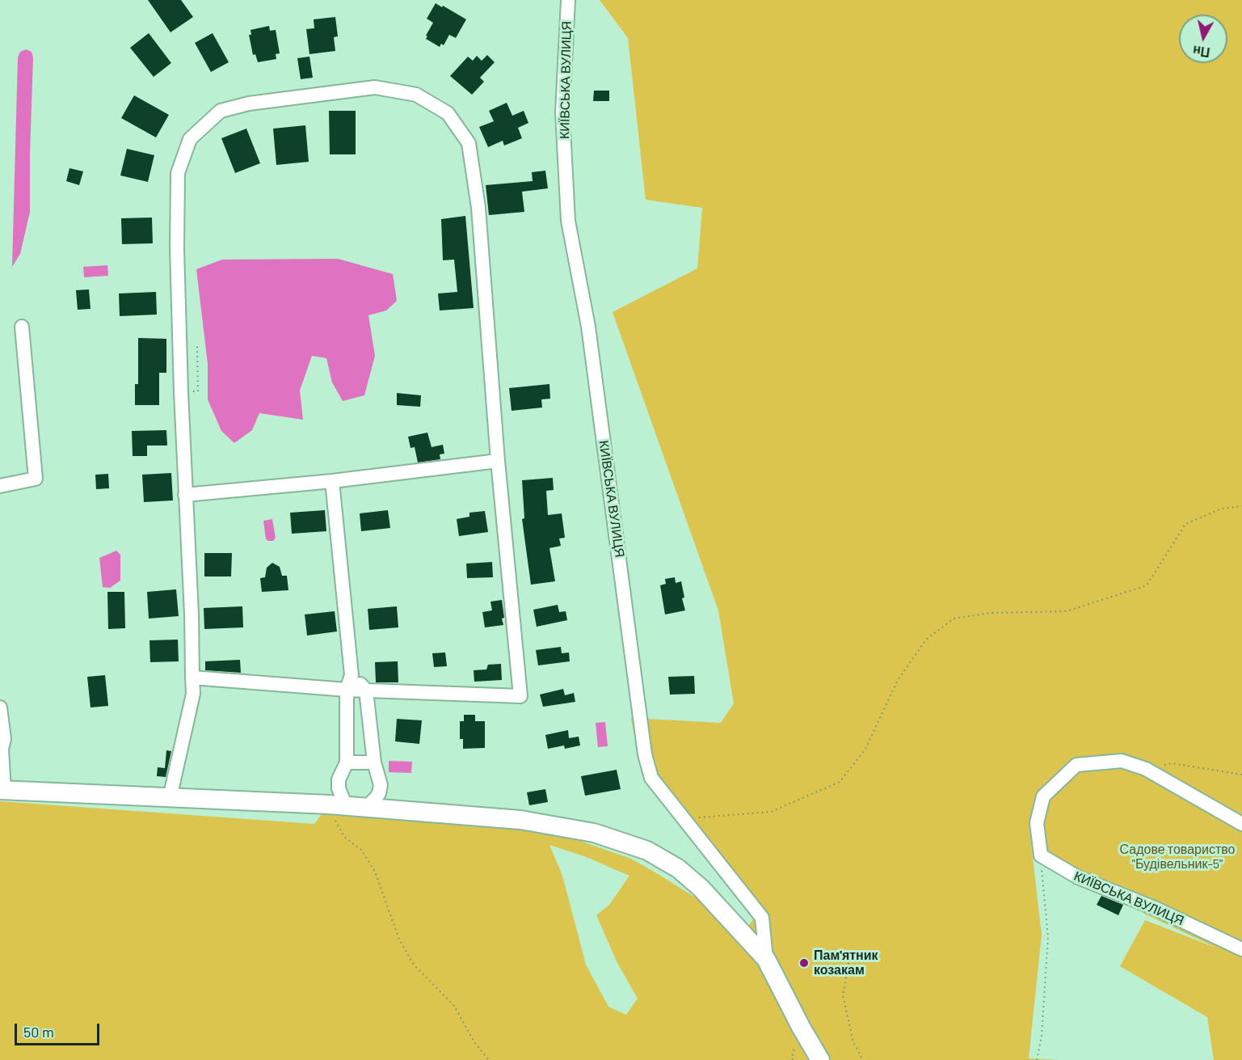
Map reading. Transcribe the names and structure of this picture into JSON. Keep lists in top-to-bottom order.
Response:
{
  "streets": {
    "street": ["КИЇВСЬКА ВУЛИЦЯ"]
  },
  "parks": ["Садове товариство \"Будівельник-5\""],
  "places": ["Пам'ятник козакам"],
  "scale_bar": "50 m",
  "north": "bottom"
}
